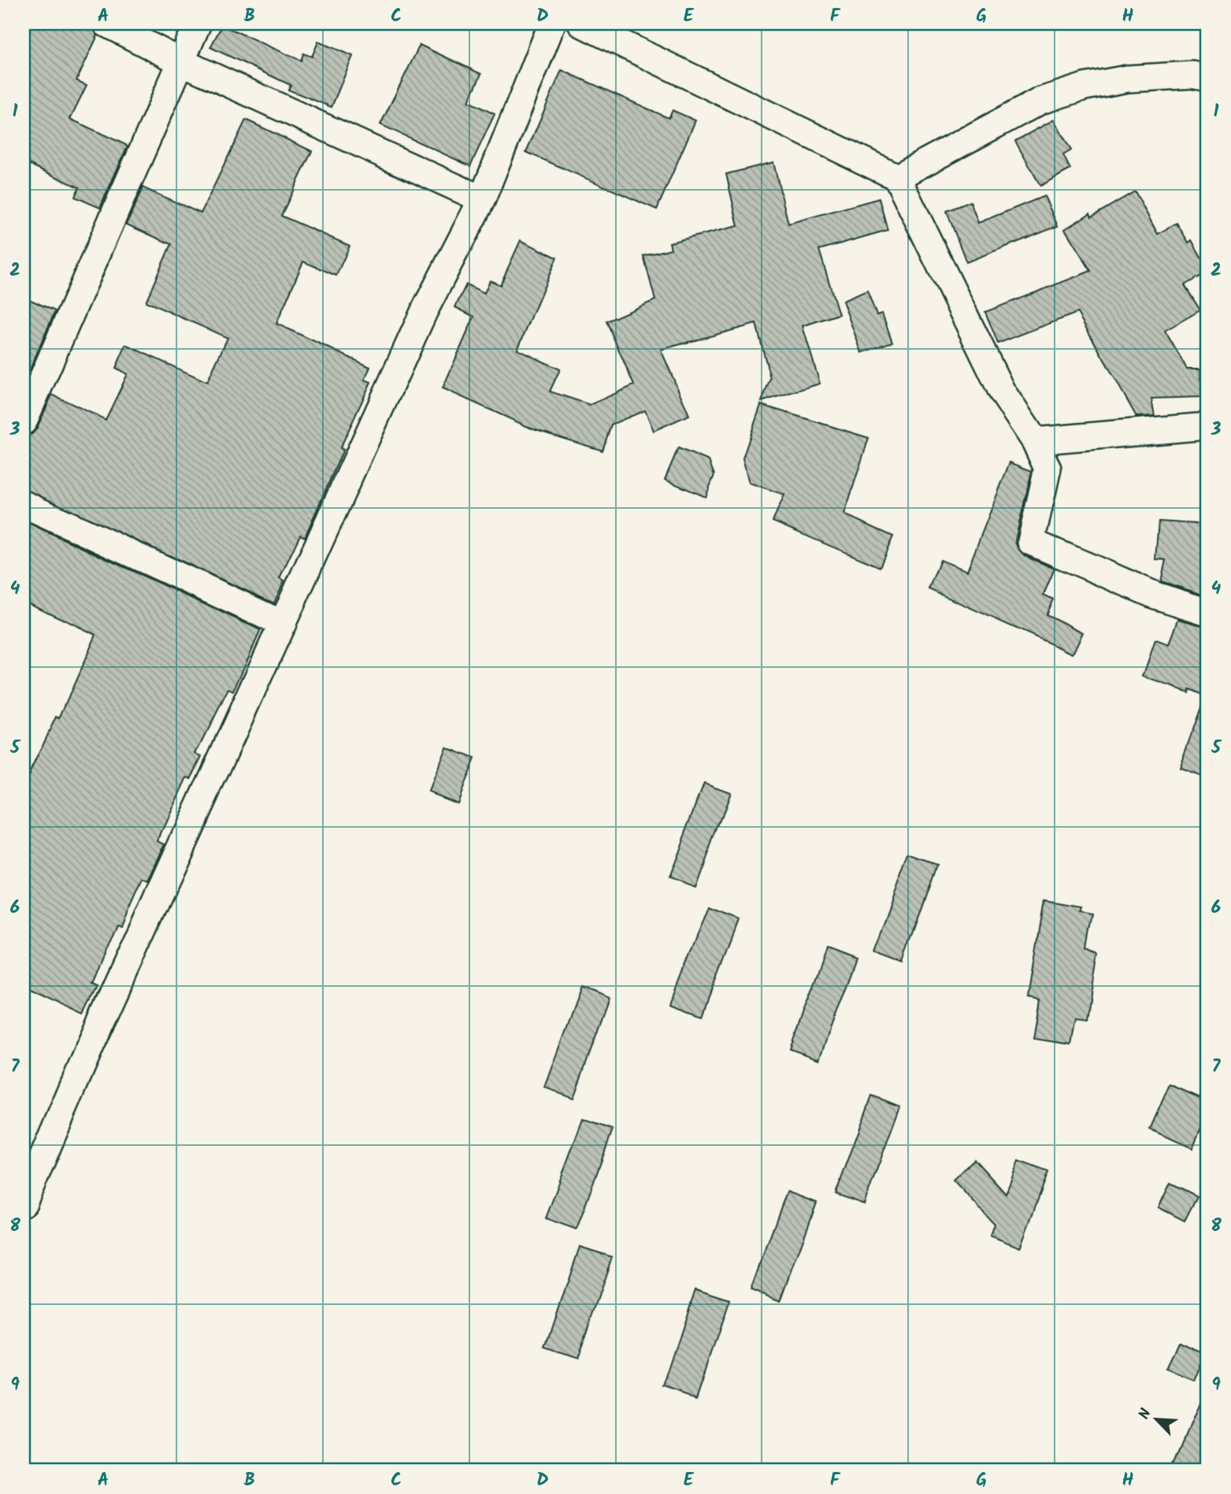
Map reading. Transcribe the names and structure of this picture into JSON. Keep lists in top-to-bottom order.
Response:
{
  "north": "top left",
  "grid": {
    "columns": [
      "A",
      "B",
      "C",
      "D",
      "E",
      "F",
      "G",
      "H"
    ],
    "rows": [
      "1",
      "2",
      "3",
      "4",
      "5",
      "6",
      "7",
      "8",
      "9"
    ]
  }
}
